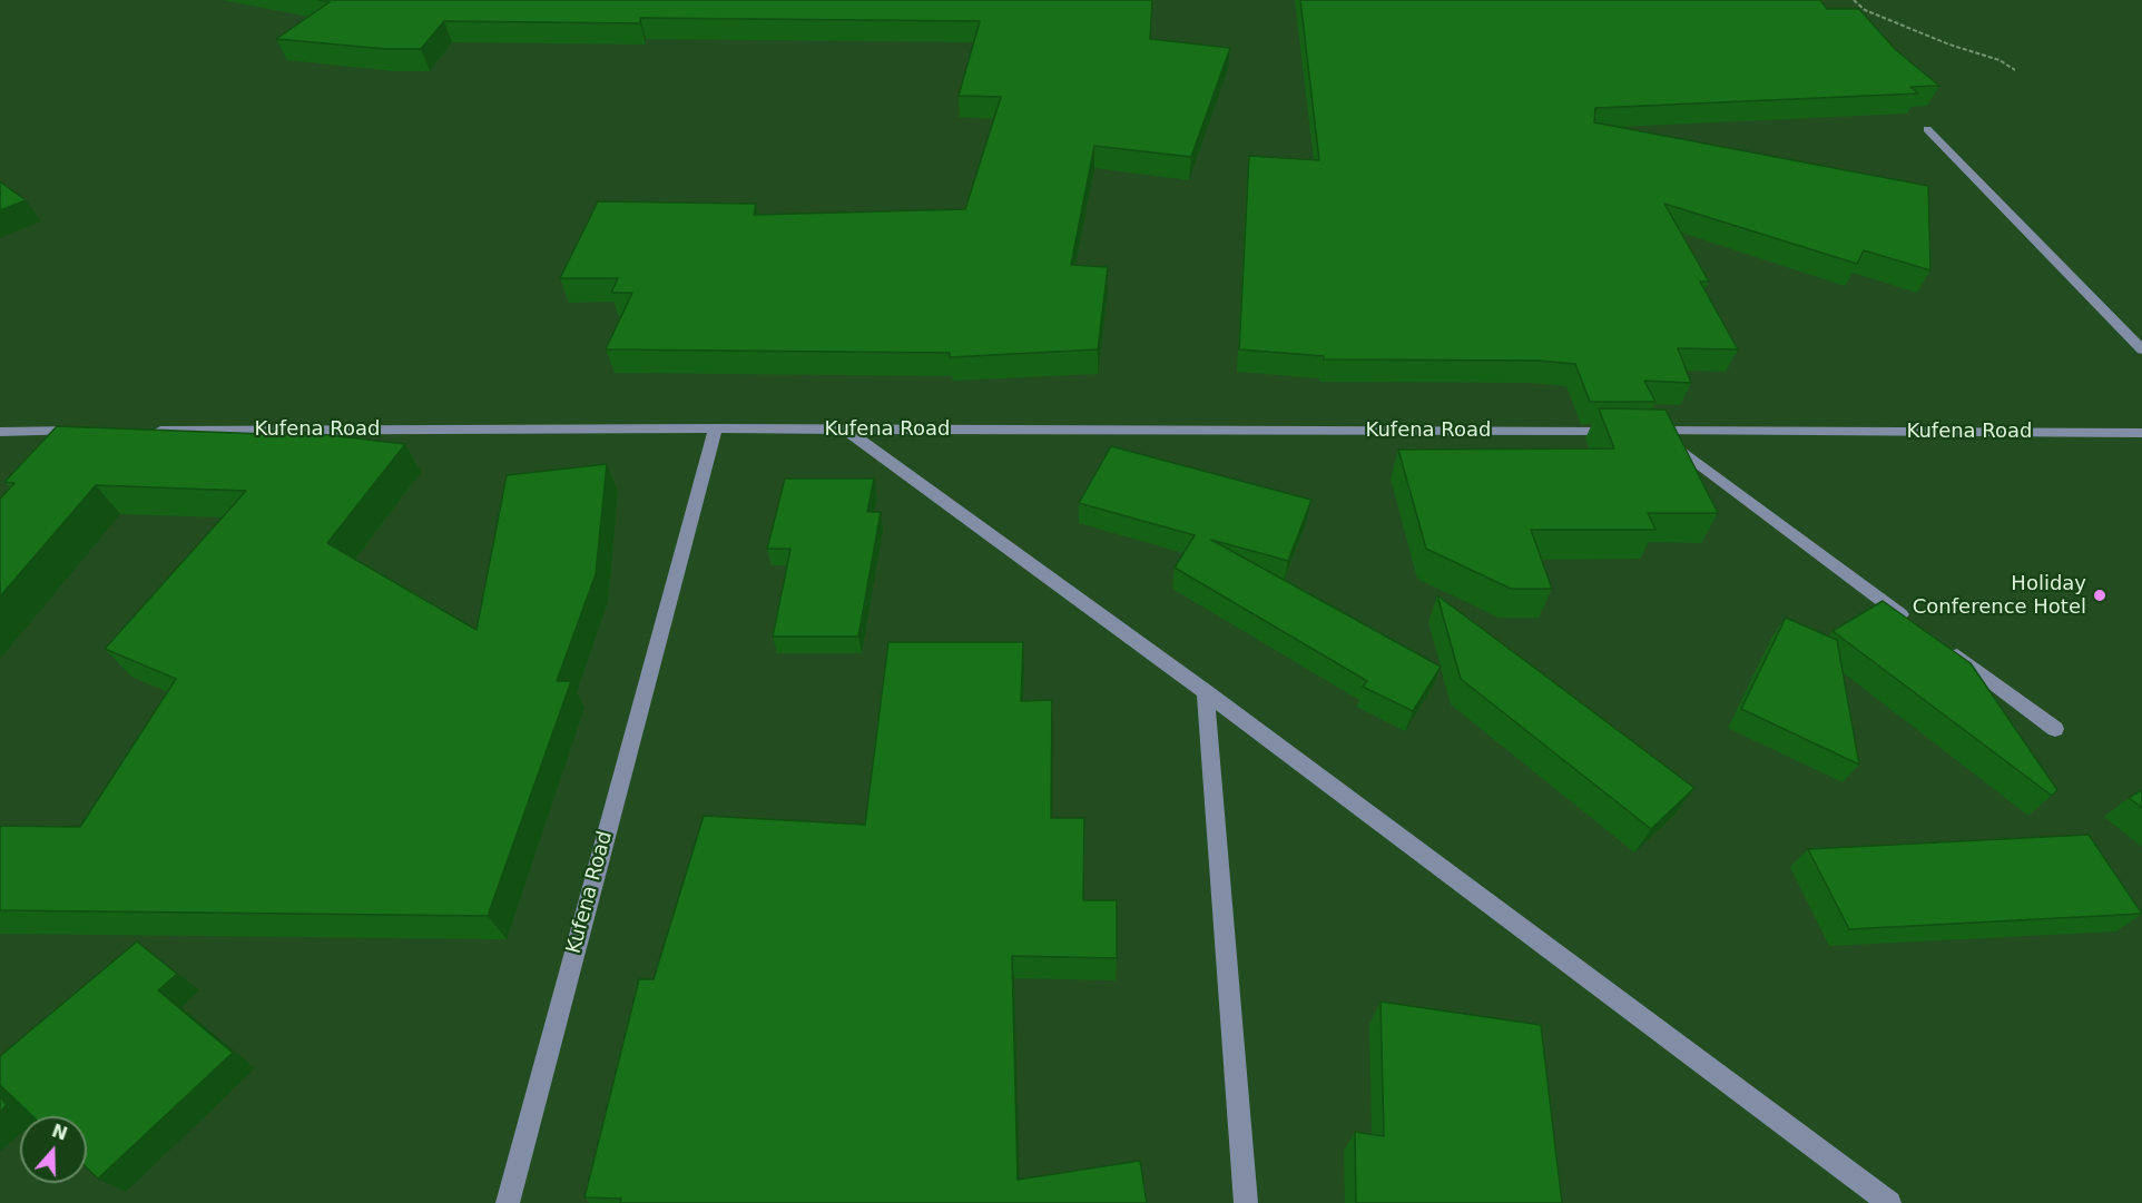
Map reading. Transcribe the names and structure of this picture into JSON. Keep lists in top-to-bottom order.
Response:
{
  "streets": {
    "street": ["Kufena Road"]
  },
  "places": ["Holiday Conference Hotel"],
  "north": "top"
}
